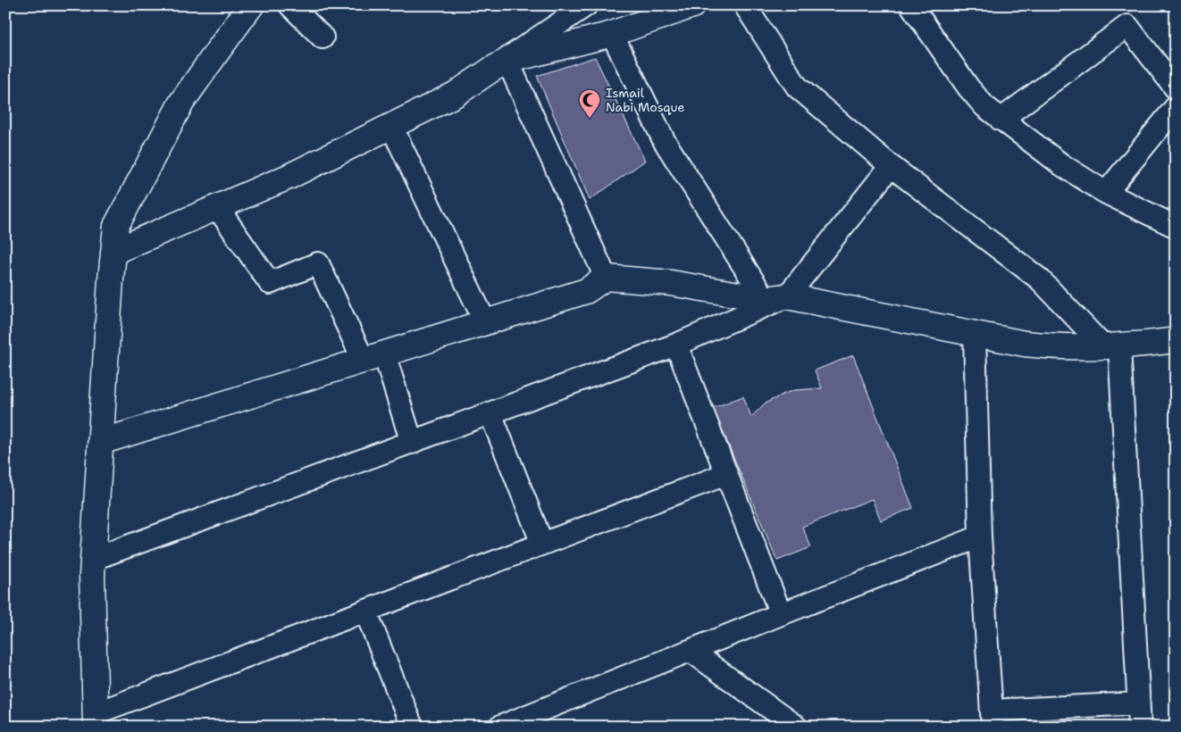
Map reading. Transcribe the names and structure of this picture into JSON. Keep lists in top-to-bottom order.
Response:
{
  "places": {
    "mosque": ["Ismail Nabi Mosque"]
  }
}
